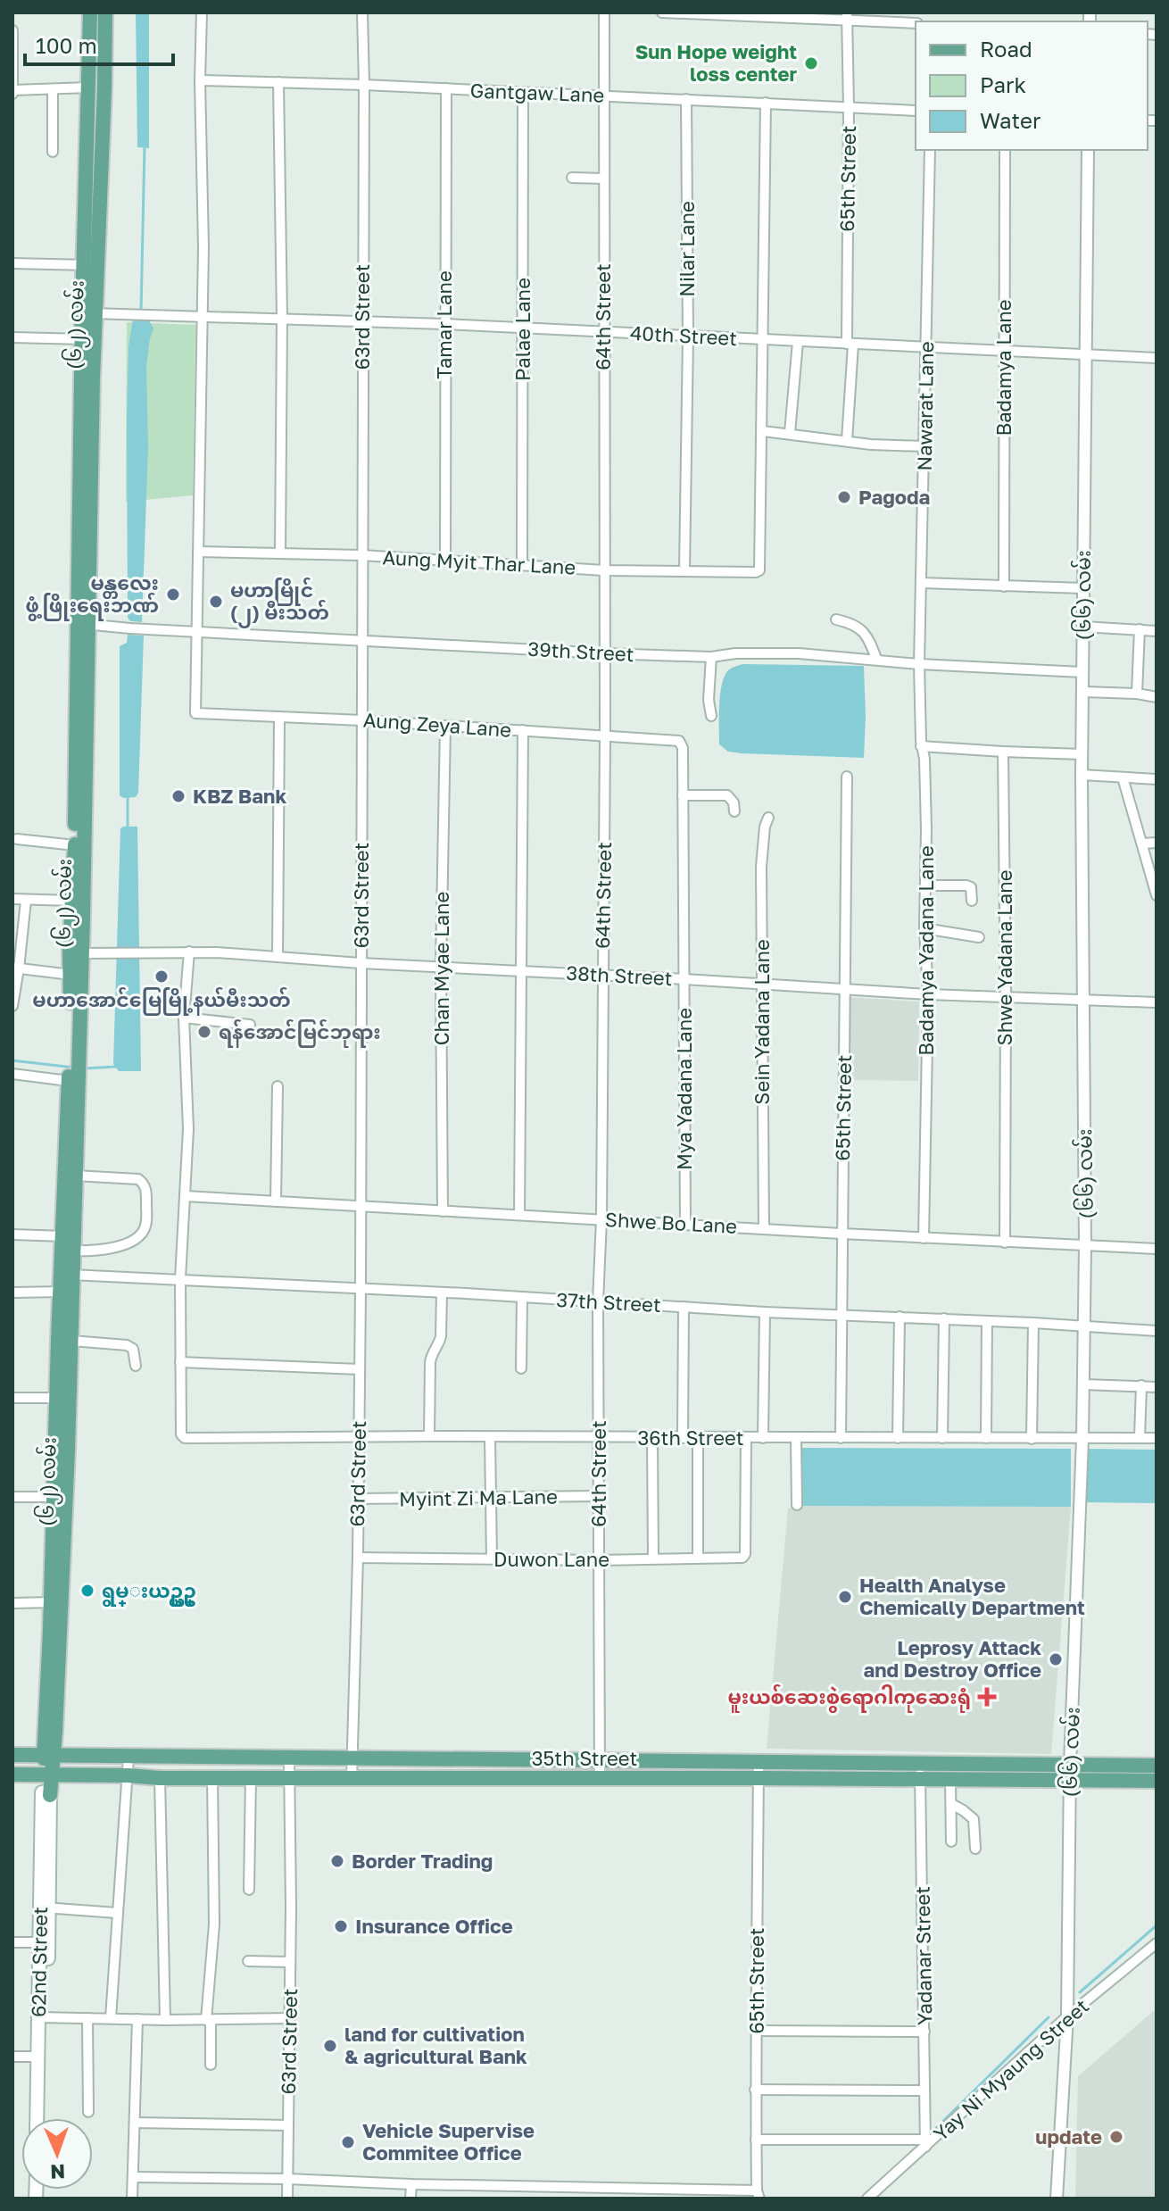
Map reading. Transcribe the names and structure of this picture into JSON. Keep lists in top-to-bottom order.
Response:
{
  "streets": {
    "main road": ["(၆၂) လမ်း", "35th Street", "62nd Street"],
    "street": [
      "Gantgaw Lane",
      "65th Street",
      "Nilar Lane",
      "63rd Street",
      "64th Street",
      "Tamar Lane",
      "Palae Lane",
      "40th Street",
      "Badamya Lane",
      "Nawarat Lane",
      "Aung Myit Thar Lane",
      "(၆၆) လမ်း",
      "39th Street",
      "Aung Zeya Lane",
      "Badamya Yadana Lane",
      "Shwe Yadana Lane",
      "Chan Myae Lane",
      "38th Street",
      "Sein Yadana Lane",
      "Mya Yadana Lane",
      "Shwe Bo Lane",
      "37th Street",
      "36th Street",
      "Myint Zi Ma Lane",
      "Duwon Lane",
      "Yadanar Street",
      "Yay Ni Myaung Street"
    ]
  },
  "crossings": [
    ["Gantgaw Lane", "65th Street"],
    ["Gantgaw Lane", "Nilar Lane"],
    ["Gantgaw Lane", "63rd Street"],
    ["Gantgaw Lane", "64th Street"],
    ["Gantgaw Lane", "Tamar Lane"],
    ["Gantgaw Lane", "Palae Lane"],
    ["65th Street", "40th Street"],
    ["65th Street", "38th Street"],
    ["65th Street", "Shwe Bo Lane"],
    ["65th Street", "37th Street"],
    ["65th Street", "36th Street"],
    ["65th Street", "35th Street"],
    ["Nilar Lane", "40th Street"],
    ["Nilar Lane", "Aung Myit Thar Lane"],
    ["63rd Street", "40th Street"],
    ["63rd Street", "Aung Myit Thar Lane"],
    ["63rd Street", "39th Street"],
    ["63rd Street", "Aung Zeya Lane"],
    ["63rd Street", "38th Street"],
    ["63rd Street", "Shwe Bo Lane"],
    ["63rd Street", "37th Street"],
    ["63rd Street", "36th Street"],
    ["63rd Street", "Myint Zi Ma Lane"],
    ["63rd Street", "Duwon Lane"],
    ["63rd Street", "35th Street"],
    ["64th Street", "40th Street"],
    ["64th Street", "Aung Myit Thar Lane"],
    ["64th Street", "39th Street"],
    ["64th Street", "Aung Zeya Lane"],
    ["64th Street", "38th Street"],
    ["64th Street", "Shwe Bo Lane"],
    ["64th Street", "37th Street"],
    ["64th Street", "36th Street"],
    ["64th Street", "Myint Zi Ma Lane"],
    ["64th Street", "Duwon Lane"],
    ["64th Street", "35th Street"],
    ["(၆၂) လမ်း", "40th Street"],
    ["(၆၂) လမ်း", "39th Street"],
    ["(၆၂) လမ်း", "38th Street"],
    ["(၆၂) လမ်း", "37th Street"],
    ["(၆၂) လမ်း", "35th Street"],
    ["(၆၂) လမ်း", "62nd Street"],
    ["Tamar Lane", "40th Street"],
    ["Tamar Lane", "Aung Myit Thar Lane"],
    ["Palae Lane", "40th Street"],
    ["Palae Lane", "Aung Myit Thar Lane"],
    ["40th Street", "Badamya Lane"],
    ["40th Street", "Nawarat Lane"],
    ["40th Street", "(၆၆) လမ်း"],
    ["Nawarat Lane", "39th Street"],
    ["Nawarat Lane", "Badamya Yadana Lane"],
    ["(၆၆) လမ်း", "39th Street"],
    ["(၆၆) လမ်း", "38th Street"],
    ["(၆၆) လမ်း", "Shwe Bo Lane"],
    ["(၆၆) လမ်း", "37th Street"],
    ["(၆၆) လမ်း", "36th Street"],
    ["(၆၆) လမ်း", "35th Street"],
    ["(၆၆) လမ်း", "Yay Ni Myaung Street"],
    ["39th Street", "Aung Zeya Lane"],
    ["39th Street", "Badamya Yadana Lane"],
    ["Aung Zeya Lane", "Chan Myae Lane"],
    ["Aung Zeya Lane", "Mya Yadana Lane"],
    ["Badamya Yadana Lane", "38th Street"],
    ["Badamya Yadana Lane", "Shwe Bo Lane"],
    ["Shwe Yadana Lane", "38th Street"],
    ["Shwe Yadana Lane", "Shwe Bo Lane"],
    ["Chan Myae Lane", "38th Street"],
    ["Chan Myae Lane", "Shwe Bo Lane"],
    ["38th Street", "Sein Yadana Lane"],
    ["38th Street", "Mya Yadana Lane"],
    ["Sein Yadana Lane", "Shwe Bo Lane"],
    ["Mya Yadana Lane", "Shwe Bo Lane"],
    ["36th Street", "Duwon Lane"],
    ["35th Street", "Yadanar Street"],
    ["Yadanar Street", "Yay Ni Myaung Street"]
  ],
  "places": {
    "other": [
      "Sun Hope weight loss center",
      "Pagoda",
      "မန္တလေး ဖွံ့ဖြိုးရေးဘဏ်",
      "မဟာမြိုင် (၂) မီးသတ်",
      "KBZ Bank",
      "မဟာအောင်မြေမြို့နယ်မီးသတ်",
      "ရန်အောင်မြင်ဘုရား",
      "ရွမ္းယဥ္ယဥ္",
      "Health Analyse Chemically Department",
      "Leprosy Attack and Destroy Office",
      "Border Trading",
      "Insurance Office",
      "land for cultivation & agricultural Bank",
      "update",
      "Vehicle Supervise Commitee Office"
    ],
    "health": ["မူးယစ်ဆေးစွဲရောဂါကုဆေးရုံ"]
  },
  "legend": ["Road", "Park", "Water"],
  "scale_bar": "100 m",
  "north": "bottom"
}
